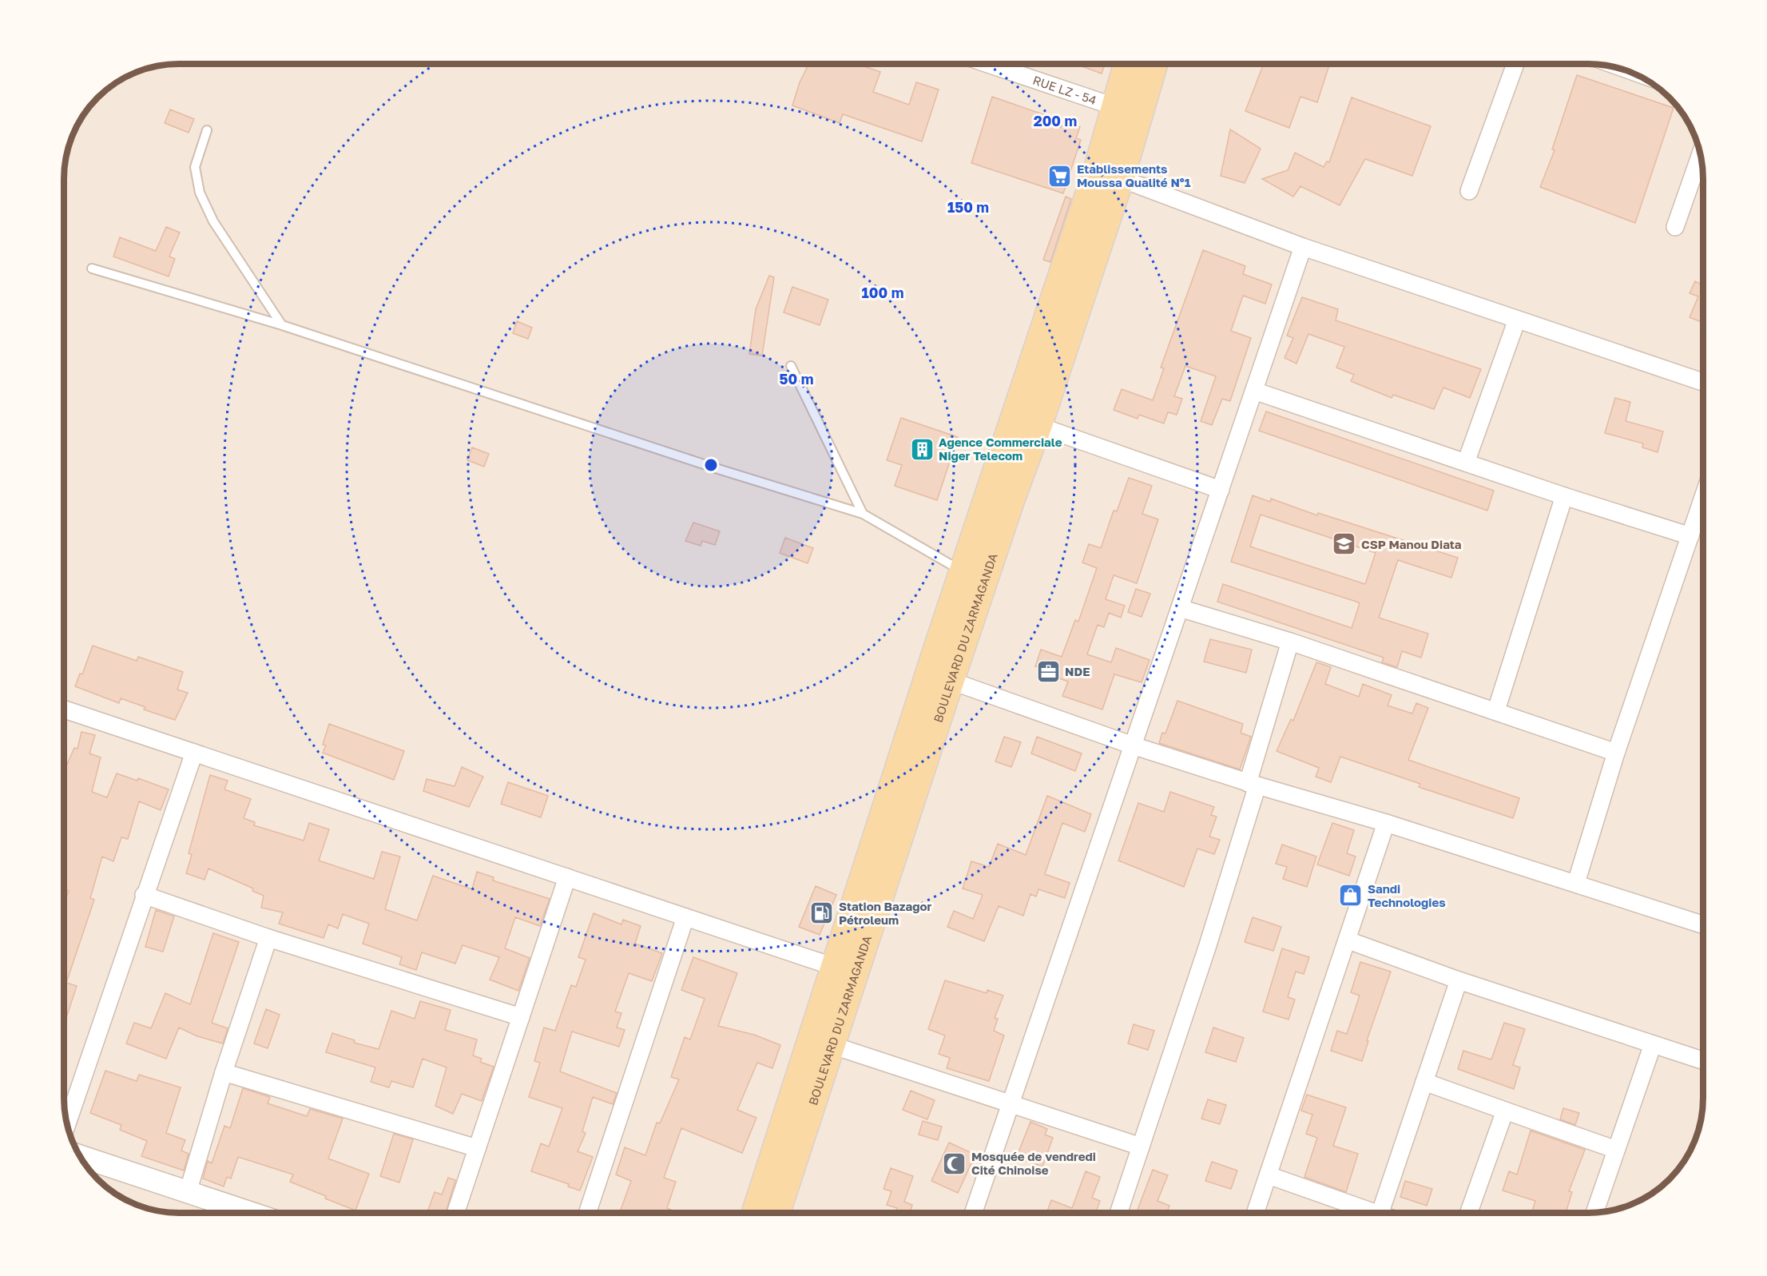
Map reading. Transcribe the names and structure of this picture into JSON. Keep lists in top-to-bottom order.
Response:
{
  "streets": {
    "main road": ["BOULEVARD DU ZARMAGANDA"],
    "street": ["RUE LZ - 54"]
  },
  "crossings": [
    ["RUE LZ - 54", "BOULEVARD DU ZARMAGANDA"]
  ],
  "places": {
    "supermarket": ["Etablissements Moussa Qualité N°1"],
    "building": ["Agence Commerciale Niger Telecom"],
    "school or university": ["CSP Manou Diata"],
    "office": ["NDE"],
    "shop": ["Sandi Technologies"],
    "fuel station": ["Station Bazagor Pétroleum"],
    "mosque": ["Mosquée de vendredi Cité Chinoise"]
  },
  "rings": [
    "200 m",
    "150 m",
    "100 m",
    "50 m"
  ]
}
